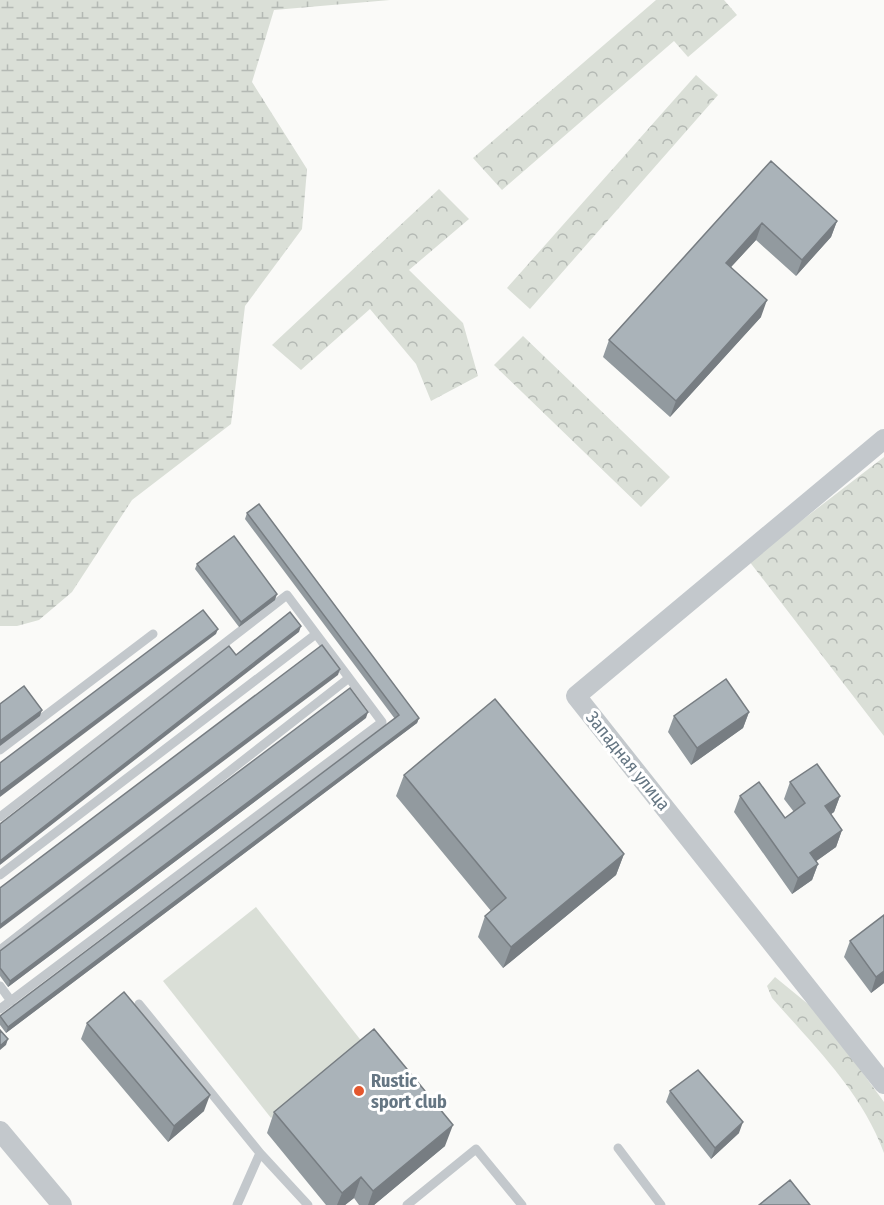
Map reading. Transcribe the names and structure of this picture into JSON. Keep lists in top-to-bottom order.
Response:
{
  "streets": {
    "street": ["Западная улица"]
  },
  "places": ["Rustic sport club"]
}
